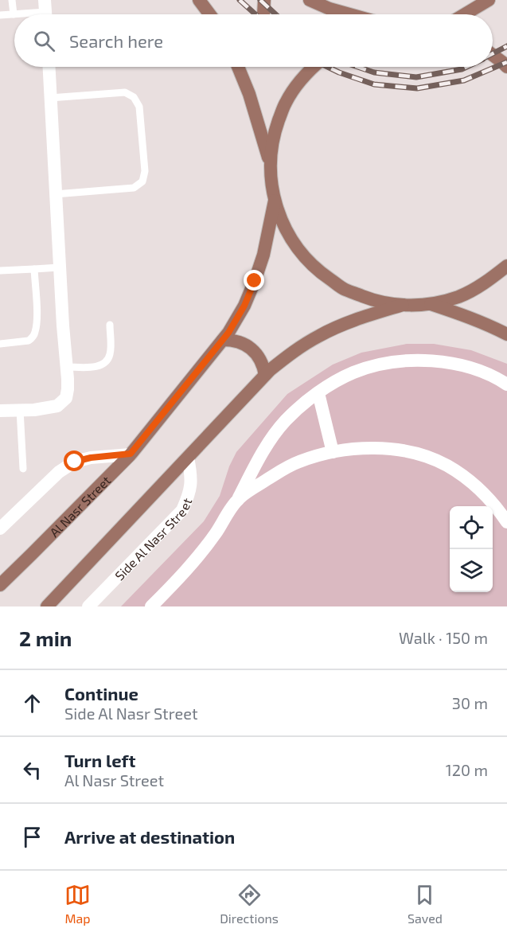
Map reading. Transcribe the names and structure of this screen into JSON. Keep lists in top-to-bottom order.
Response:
{
  "streets": {
    "main road": ["Al Nasr Street"],
    "street": ["Side Al Nasr Street"]
  },
  "page": {
    "search": "Search here",
    "heading": ["2 min", "Walk · 150 m"],
    "list": [
      ["Continue", "Side Al Nasr Street", "30 m"],
      ["Turn left", "Al Nasr Street", "120 m"],
      "Arrive at destination"
    ],
    "nav": ["Map", "Directions", "Saved"]
  }
}
